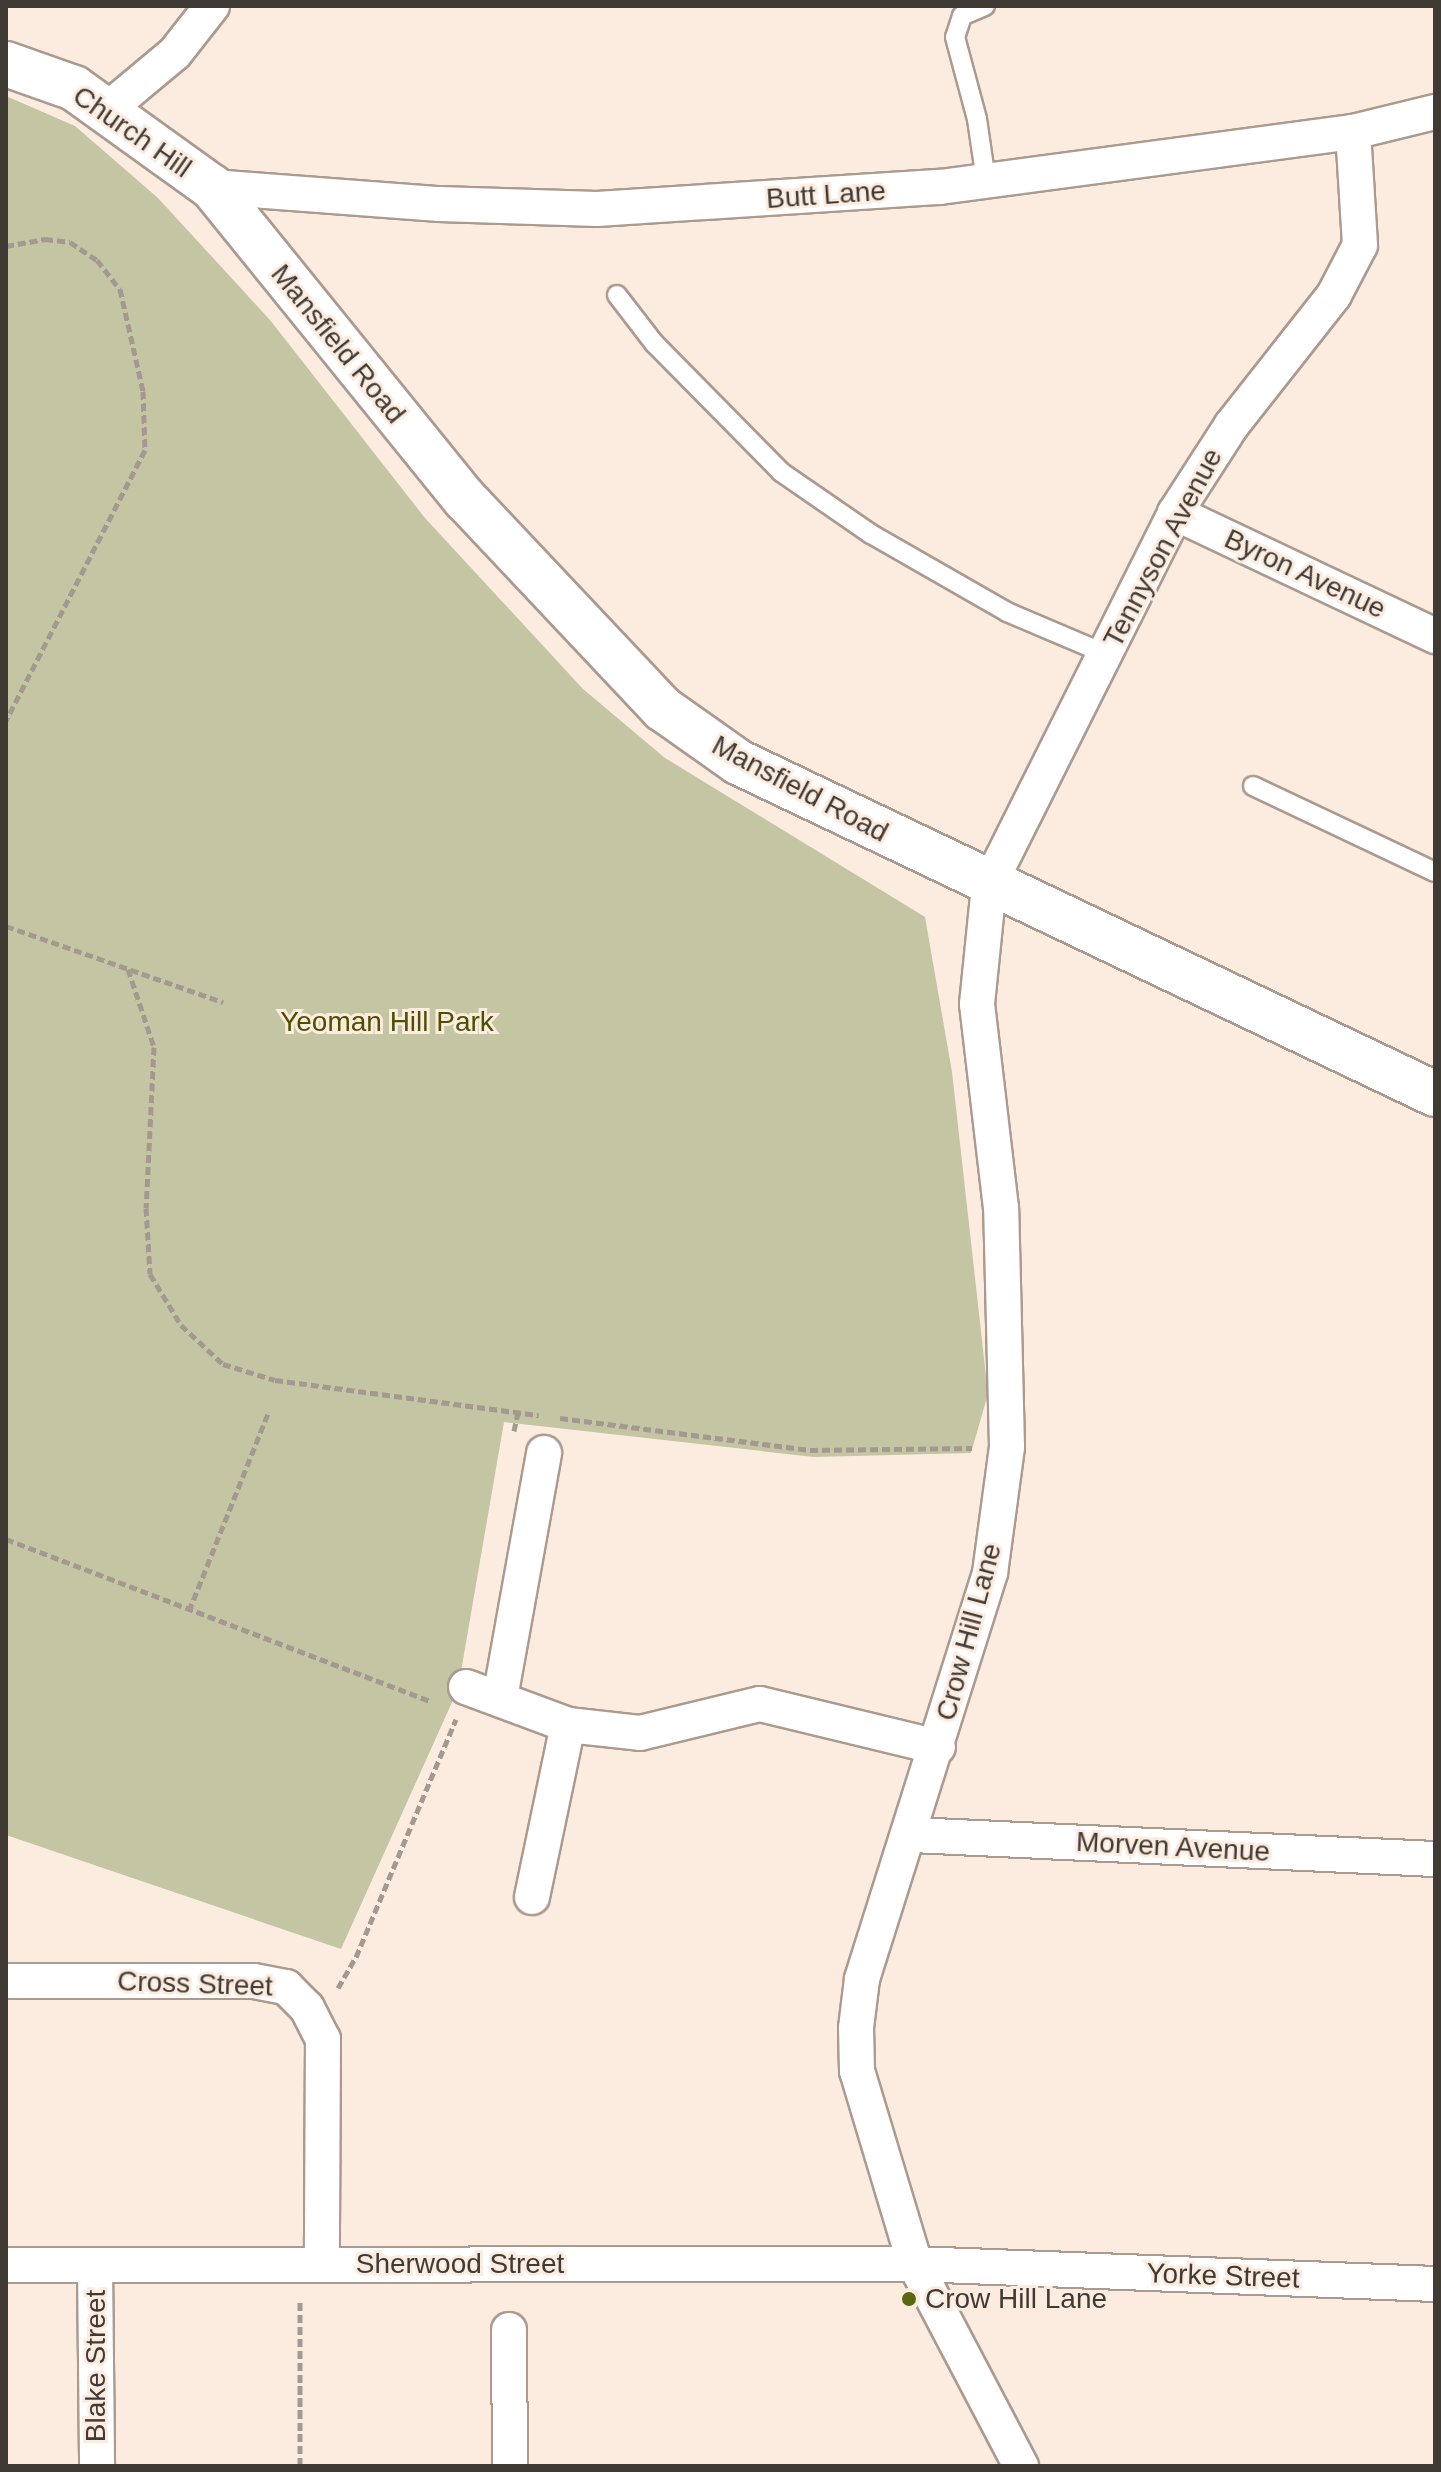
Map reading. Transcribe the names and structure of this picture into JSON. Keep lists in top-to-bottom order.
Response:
{
  "streets": {
    "main road": ["Church Hill", "Mansfield Road"],
    "street": [
      "Butt Lane",
      "Tennyson Avenue",
      "Byron Avenue",
      "Crow Hill Lane",
      "Morven Avenue",
      "Cross Street",
      "Sherwood Street",
      "Yorke Street",
      "Blake Street"
    ]
  },
  "crossings": [
    ["Church Hill", "Butt Lane"],
    ["Church Hill", "Mansfield Road"],
    ["Butt Lane", "Mansfield Road"],
    ["Butt Lane", "Tennyson Avenue"],
    ["Mansfield Road", "Tennyson Avenue"],
    ["Mansfield Road", "Crow Hill Lane"],
    ["Tennyson Avenue", "Byron Avenue"],
    ["Tennyson Avenue", "Crow Hill Lane"],
    ["Crow Hill Lane", "Morven Avenue"],
    ["Crow Hill Lane", "Sherwood Street"],
    ["Crow Hill Lane", "Yorke Street"],
    ["Cross Street", "Sherwood Street"],
    ["Sherwood Street", "Yorke Street"],
    ["Sherwood Street", "Blake Street"]
  ],
  "parks": ["Yeoman Hill Park"],
  "places": ["Crow Hill Lane"]
}
